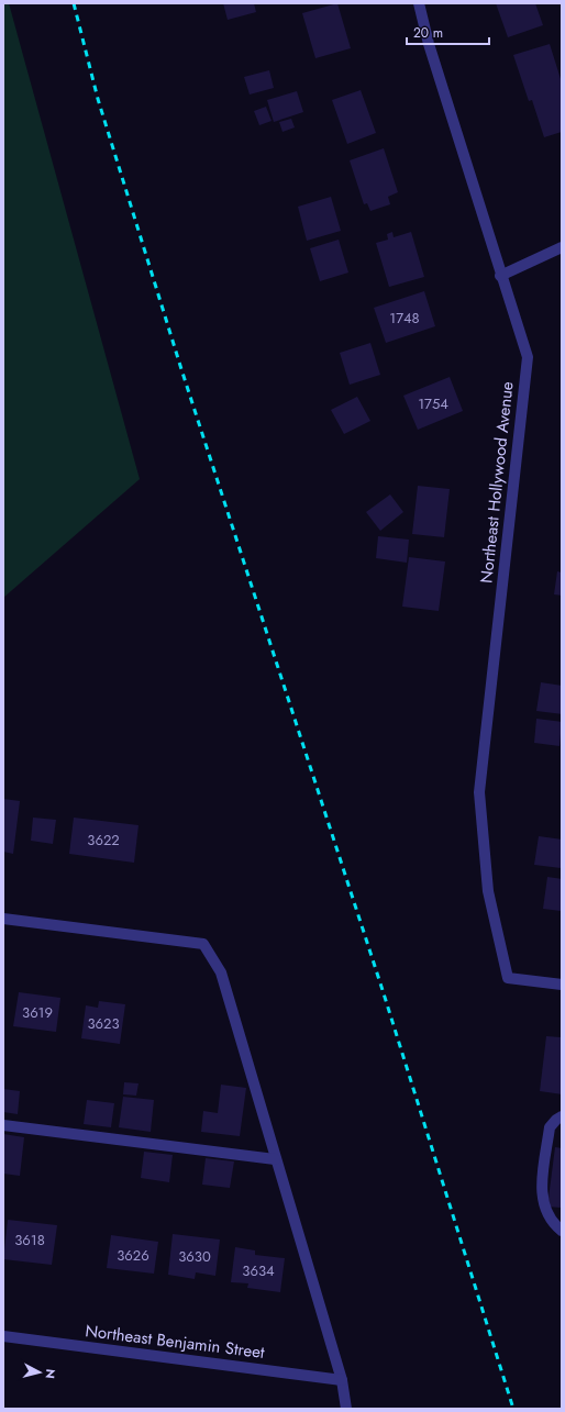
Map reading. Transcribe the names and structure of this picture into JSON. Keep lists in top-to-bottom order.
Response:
{
  "streets": {
    "street": ["Northeast Hollywood Avenue", "Northeast Benjamin Street"]
  },
  "house_numbers": [
    "1748",
    "1754",
    "3622",
    "3619",
    "3623",
    "3618",
    "3626",
    "3630",
    "3634"
  ],
  "scale_bar": "20 m",
  "north": "right"
}
